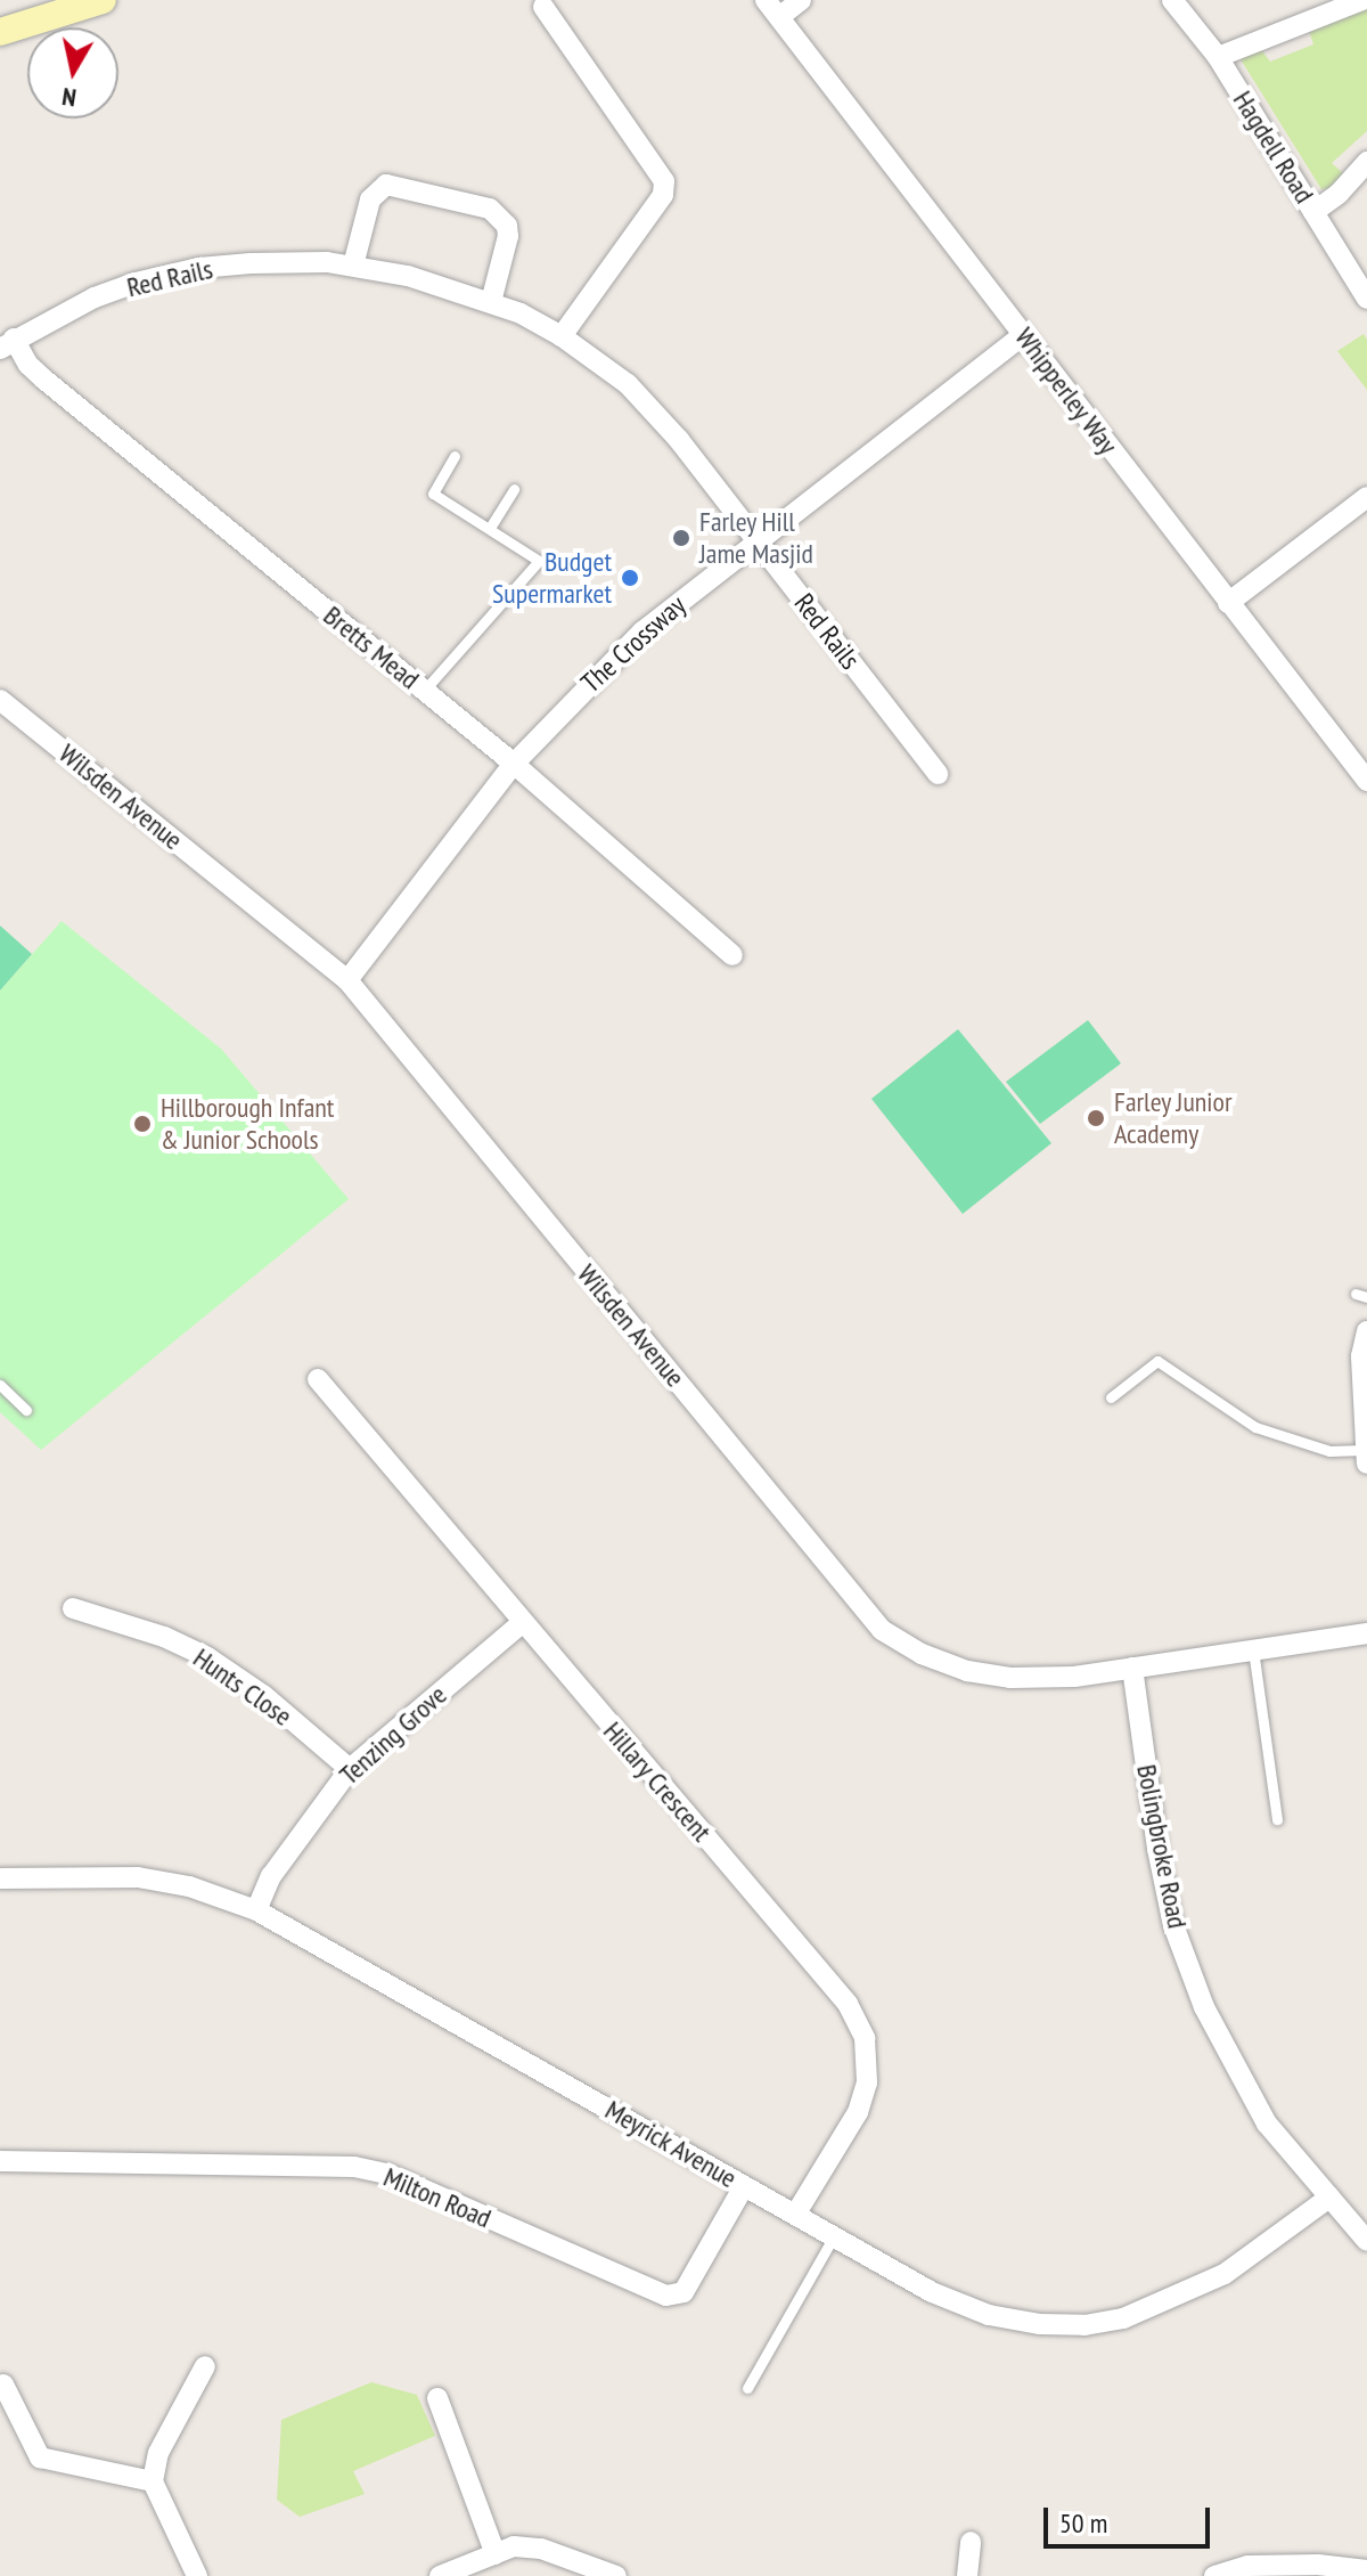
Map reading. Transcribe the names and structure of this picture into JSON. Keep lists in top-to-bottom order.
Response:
{
  "streets": {
    "street": [
      "Hagdell Road",
      "Red Rails",
      "Whipperley Way",
      "The Crossway",
      "Bretts Mead",
      "Wilsden Avenue",
      "Hunts Close",
      "Tenzing Grove",
      "Hillary Crescent",
      "Bolingbroke Road",
      "Meyrick Avenue",
      "Milton Road"
    ]
  },
  "crossings": [
    ["Red Rails", "The Crossway"],
    ["Red Rails", "Bretts Mead"],
    ["Whipperley Way", "The Crossway"],
    ["The Crossway", "Bretts Mead"],
    ["The Crossway", "Wilsden Avenue"],
    ["Wilsden Avenue", "Bolingbroke Road"],
    ["Hunts Close", "Tenzing Grove"],
    ["Tenzing Grove", "Hillary Crescent"],
    ["Tenzing Grove", "Meyrick Avenue"],
    ["Hillary Crescent", "Meyrick Avenue"],
    ["Bolingbroke Road", "Meyrick Avenue"],
    ["Meyrick Avenue", "Milton Road"]
  ],
  "places": [
    "Farley Hill Jame Masjid",
    "Budget Supermarket",
    "Farley Junior Academy",
    "Hillborough Infant & Junior Schools"
  ],
  "scale_bar": "50 m",
  "north": "bottom"
}
